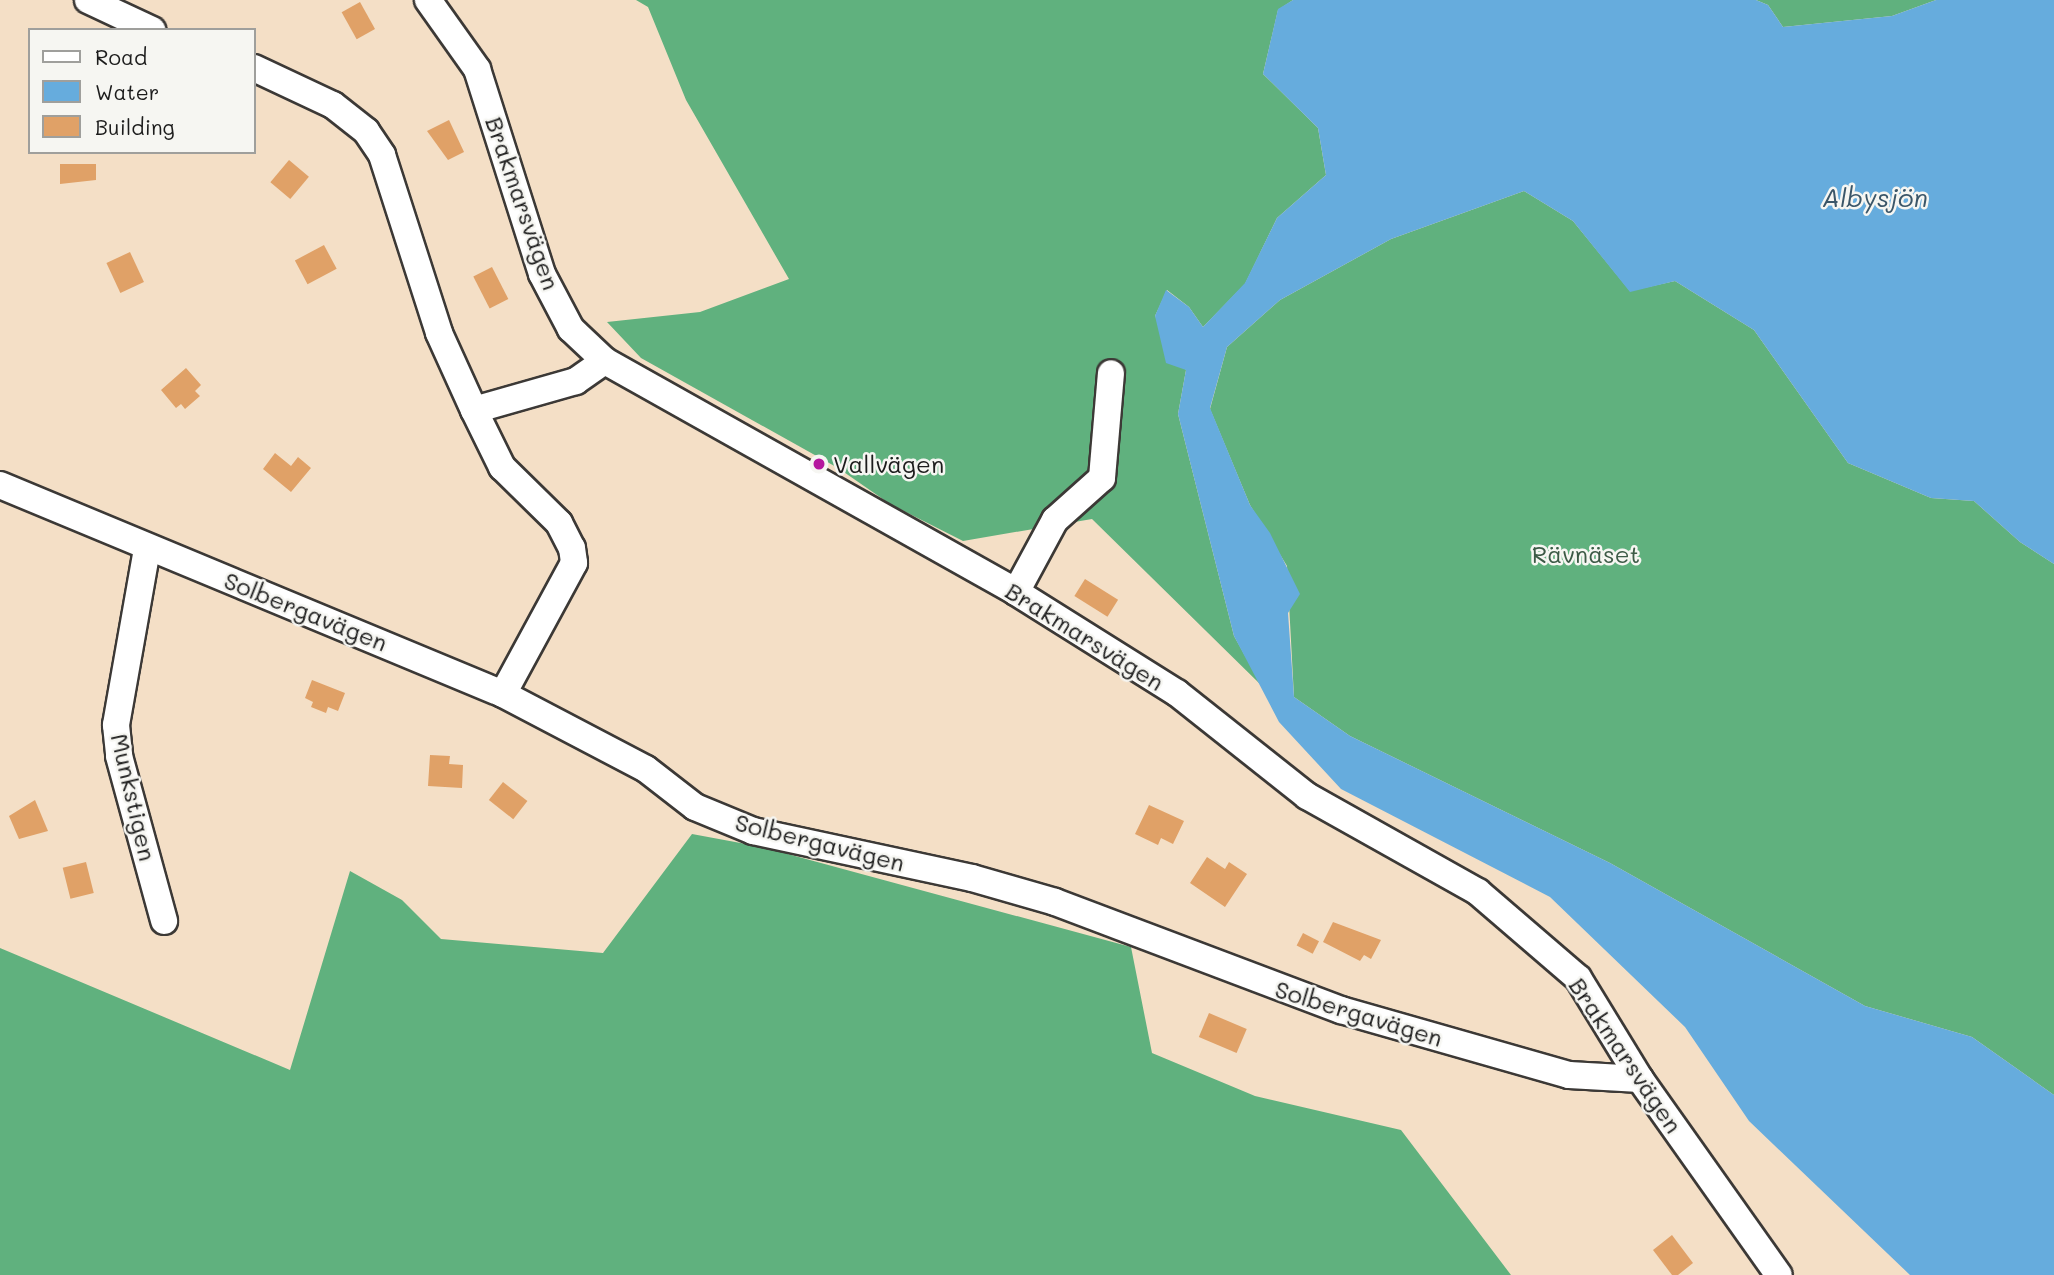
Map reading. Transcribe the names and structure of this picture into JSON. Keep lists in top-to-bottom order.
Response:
{
  "streets": {
    "street": ["Brakmarsvägen", "Solbergavägen", "Munkstigen"]
  },
  "crossings": [
    ["Brakmarsvägen", "Solbergavägen"],
    ["Solbergavägen", "Munkstigen"]
  ],
  "water": ["Albysjön"],
  "parks": ["Rävnäset"],
  "places": ["Vallvägen"],
  "legend": ["Road", "Water", "Building"]
}
